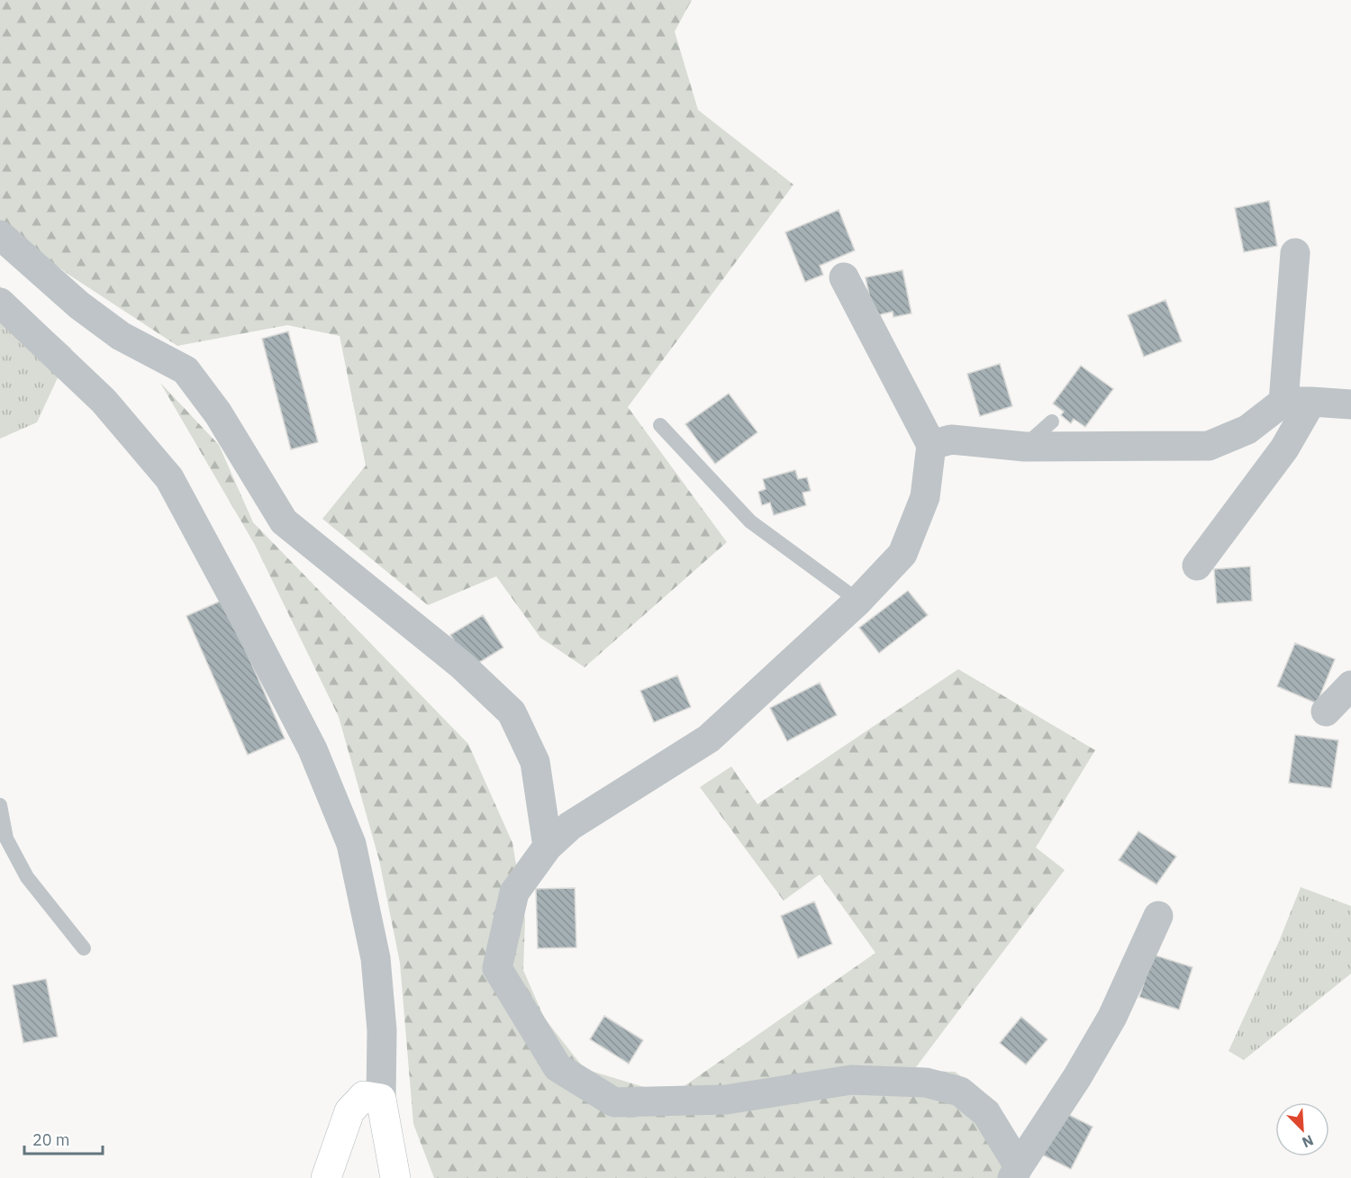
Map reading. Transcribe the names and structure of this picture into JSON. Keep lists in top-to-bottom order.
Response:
{
  "scale_bar": "20 m",
  "north": "bottom right"
}
